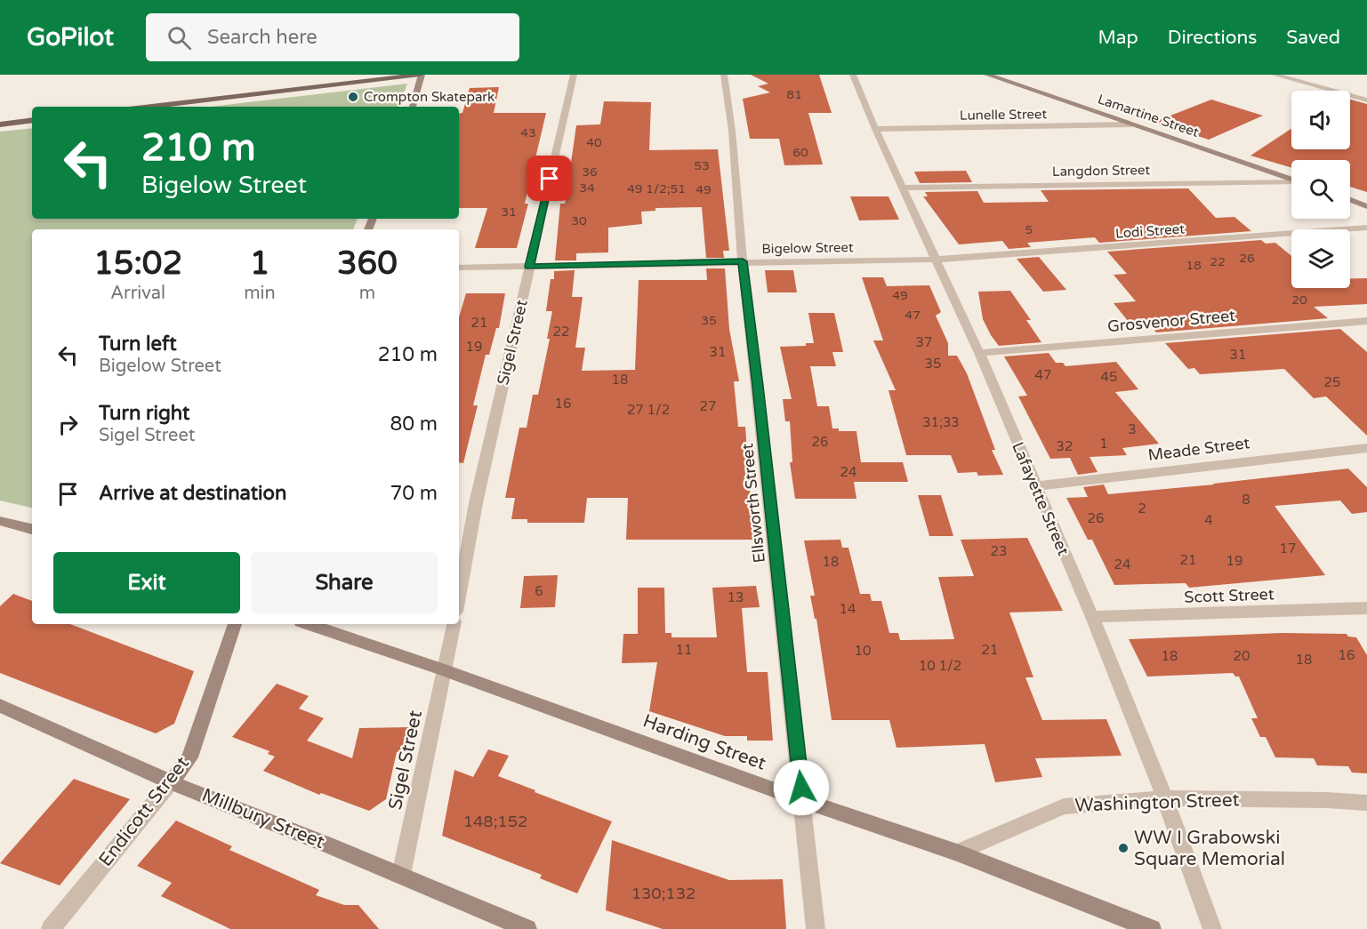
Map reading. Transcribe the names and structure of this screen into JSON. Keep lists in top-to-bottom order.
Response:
{
  "streets": {
    "main road": [
      "Lamartine Street",
      "Harding Street",
      "Endicott Street",
      "Millbury Street"
    ],
    "street": [
      "Lunelle Street",
      "Langdon Street",
      "Lodi Street",
      "Bigelow Street",
      "Grosvenor Street",
      "Sigel Street",
      "Meade Street",
      "Lafayette Street",
      "Ellsworth Street",
      "Scott Street",
      "Washington Street"
    ]
  },
  "crossings": [
    ["Lunelle Street", "Lamartine Street"],
    ["Lunelle Street", "Lafayette Street"],
    ["Langdon Street", "Lafayette Street"],
    ["Lodi Street", "Bigelow Street"],
    ["Lodi Street", "Lafayette Street"],
    ["Bigelow Street", "Sigel Street"],
    ["Bigelow Street", "Lafayette Street"],
    ["Bigelow Street", "Ellsworth Street"],
    ["Grosvenor Street", "Lafayette Street"],
    ["Sigel Street", "Harding Street"],
    ["Sigel Street", "Millbury Street"],
    ["Meade Street", "Lafayette Street"],
    ["Lafayette Street", "Scott Street"],
    ["Lafayette Street", "Washington Street"],
    ["Ellsworth Street", "Harding Street"],
    ["Harding Street", "Washington Street"],
    ["Endicott Street", "Millbury Street"]
  ],
  "places": ["Crompton Skatepark", "WW I Grabowski Square Memorial"],
  "house_numbers": [
    "81",
    "43",
    "40",
    "60",
    "53",
    "36",
    "34",
    "49 1/2;51",
    "49",
    "31",
    "30",
    "5",
    "26",
    "22",
    "18",
    "49",
    "20",
    "47",
    "35",
    "21",
    "22",
    "37",
    "19",
    "31",
    "31",
    "35",
    "47",
    "45",
    "18",
    "25",
    "16",
    "27",
    "27 1/2",
    "31;33",
    "3",
    "26",
    "1",
    "32",
    "24",
    "8",
    "2",
    "26",
    "4",
    "17",
    "23",
    "21",
    "19",
    "18",
    "24",
    "6",
    "13",
    "14",
    "11",
    "21",
    "10",
    "16",
    "18",
    "20",
    "18",
    "10 1/2",
    "148;152",
    "130;132"
  ],
  "page": {
    "header": "GoPilot",
    "search": "Search here",
    "nav": ["Map", "Directions", "Saved"],
    "turn": ["210 m", "Bigelow Street"],
    "eta": [
      "15:02",
      "Arrival",
      "1",
      "min",
      "360",
      "m"
    ],
    "list": [
      {
        "name": "Turn left",
        "note": "Bigelow Street",
        "value": "210 m"
      },
      {
        "name": "Turn right",
        "note": "Sigel Street",
        "value": "80 m"
      },
      {
        "name": "Arrive at destination",
        "value": "70 m"
      }
    ],
    "buttons": ["Exit", "Share"]
  }
}
